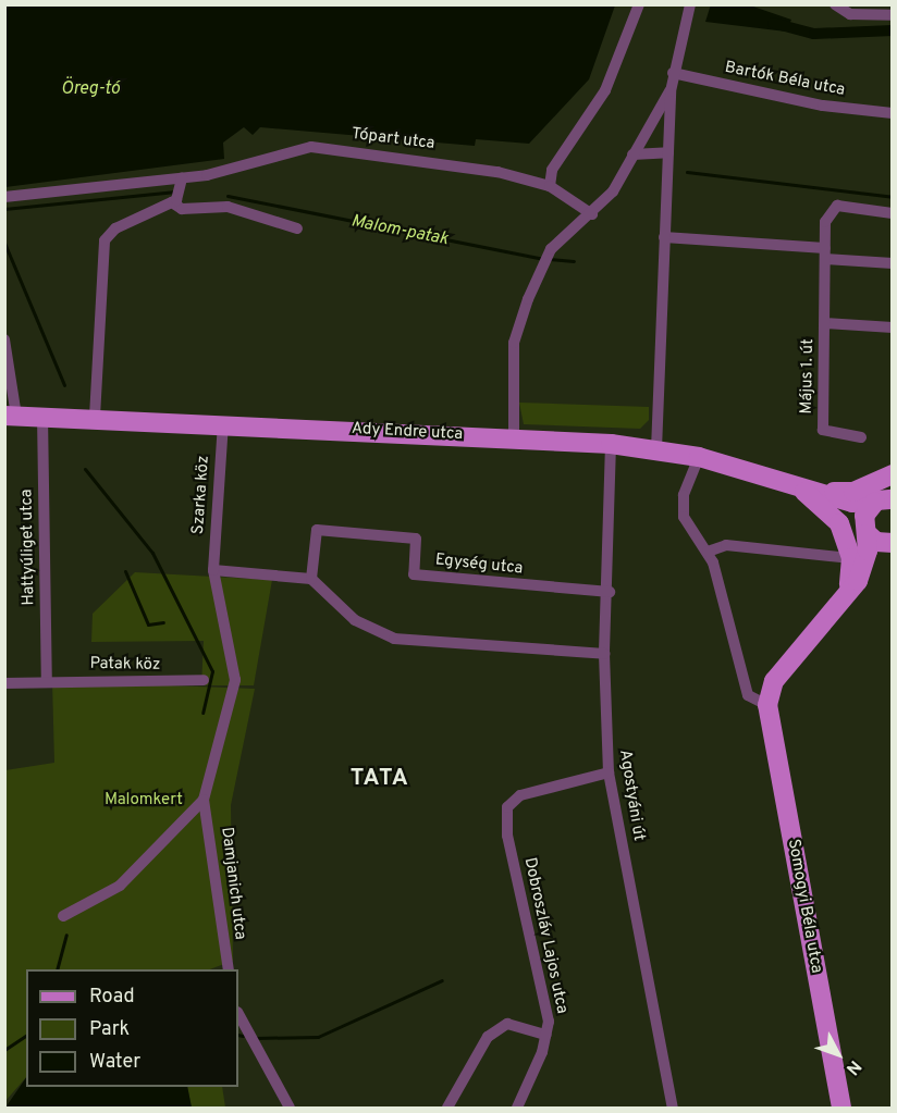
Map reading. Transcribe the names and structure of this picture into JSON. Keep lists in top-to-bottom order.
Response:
{
  "streets": {
    "main road": ["Ady Endre utca", "Somogyi Béla utca"],
    "street": [
      "Bartók Béla utca",
      "Tópart utca",
      "Május 1. út",
      "Szarka köz",
      "Hattyúliget utca",
      "Egység utca",
      "Patak köz",
      "Agostyáni út",
      "Damjanich utca",
      "Dobroszláv Lajos utca"
    ]
  },
  "crossings": [
    ["Tópart utca", "Ady Endre utca"],
    ["Ady Endre utca", "Szarka köz"],
    ["Ady Endre utca", "Hattyúliget utca"],
    ["Ady Endre utca", "Agostyáni út"],
    ["Szarka köz", "Damjanich utca"],
    ["Hattyúliget utca", "Patak köz"],
    ["Egység utca", "Agostyáni út"],
    ["Agostyáni út", "Dobroszláv Lajos utca"]
  ],
  "districts": ["TATA"],
  "water": ["Öreg-tó", "Malom-patak"],
  "parks": ["Malomkert"],
  "legend": ["Road", "Park", "Water"],
  "north": "bottom right"
}
